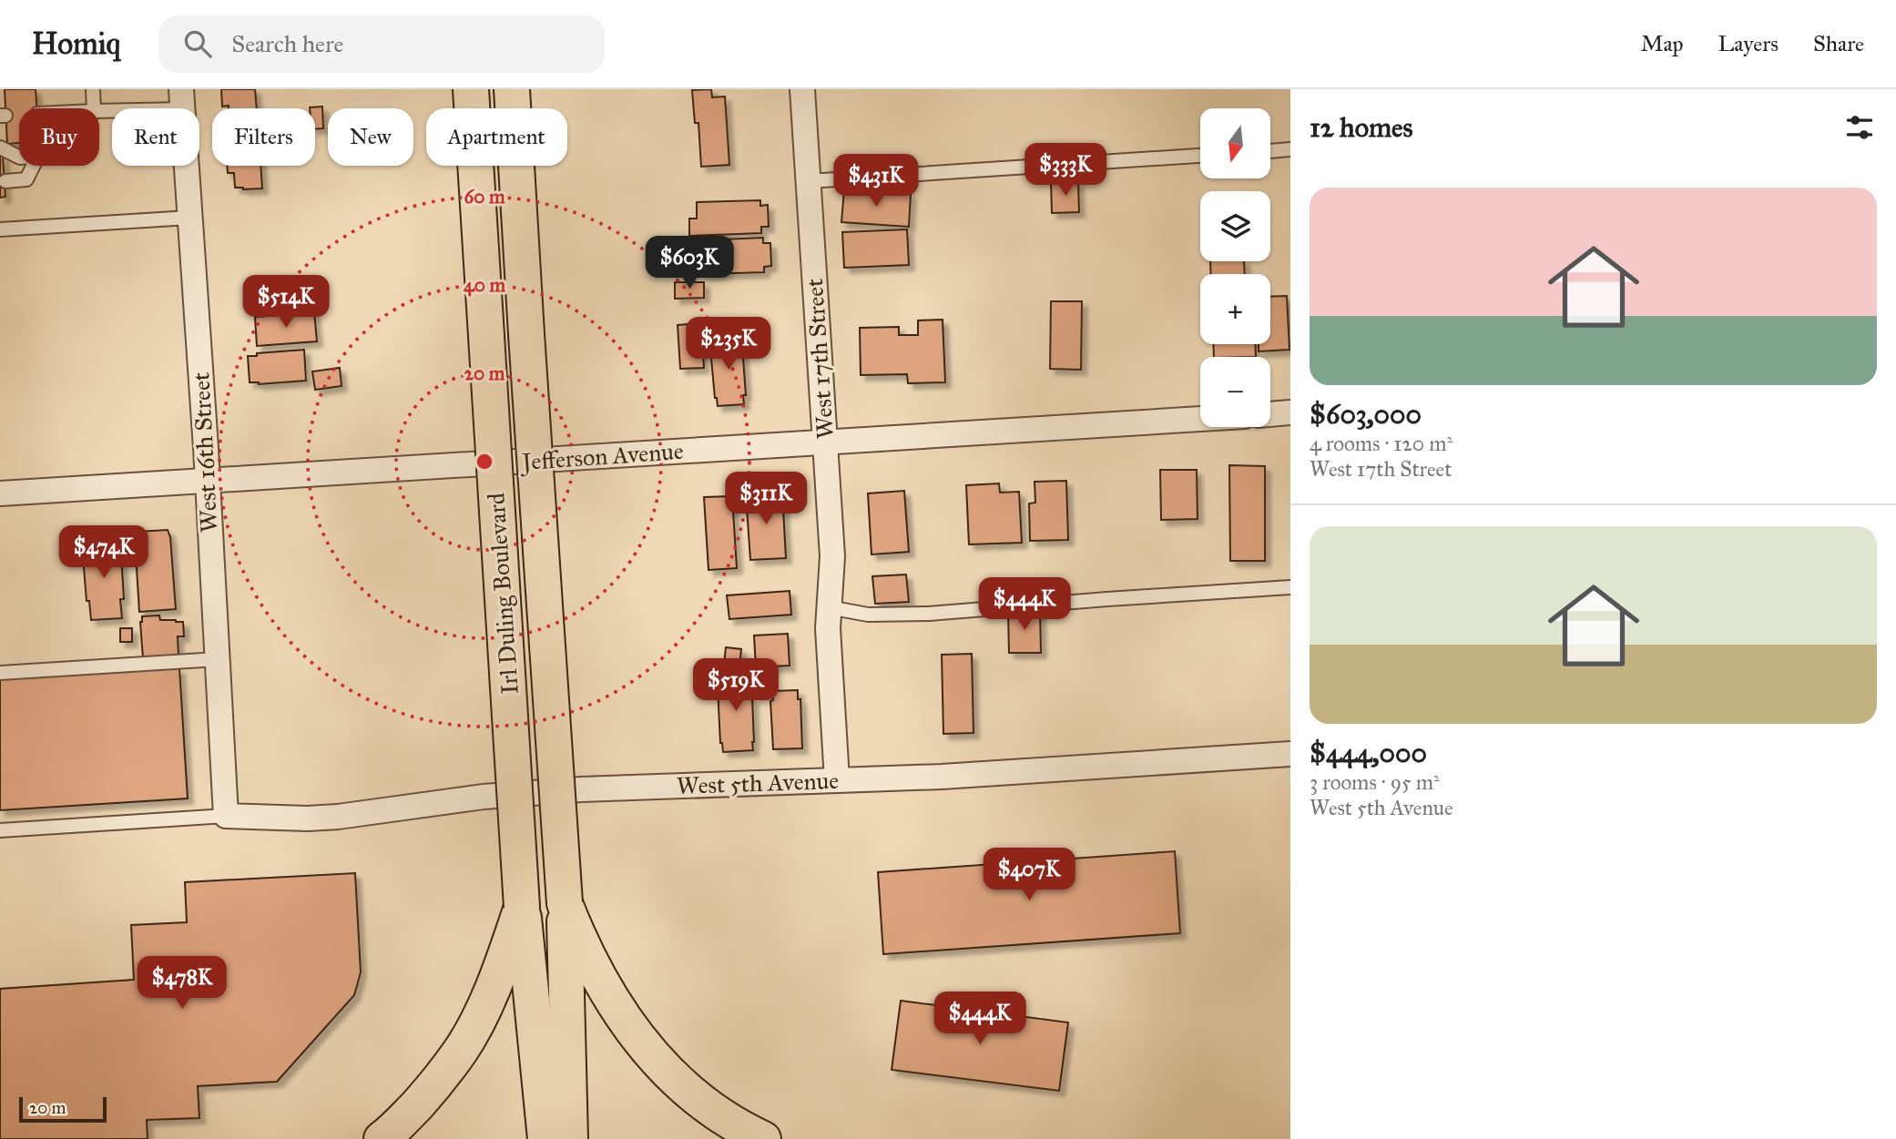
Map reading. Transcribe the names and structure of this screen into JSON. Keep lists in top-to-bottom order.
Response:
{
  "streets": {
    "highway": ["Irl Duling Boulevard"],
    "street": [
      "West 17th Street",
      "West 16th Street",
      "Jefferson Avenue",
      "West 5th Avenue"
    ]
  },
  "crossings": [
    ["West 17th Street", "Jefferson Avenue"],
    ["West 17th Street", "West 5th Avenue"],
    ["West 16th Street", "Jefferson Avenue"],
    ["West 16th Street", "West 5th Avenue"]
  ],
  "scale_bar": "20 m",
  "north": "bottom",
  "page": {
    "header": "Homiq",
    "search": "Search here",
    "nav": ["Map", "Layers", "Share"],
    "heading": "12 homes",
    "map_buttons": ["+", "−"],
    "chip": [
      "Buy",
      "Rent",
      "Filters",
      "New",
      "Apartment"
    ],
    "price": [
      "$333K",
      "$431K",
      "$603K",
      "$514K",
      "$235K",
      "$311K",
      "$474K",
      "$444K",
      "$519K",
      "$407K",
      "$478K",
      "$444K"
    ],
    "list": [
      {
        "name": "$603,000",
        "note": "4 rooms · 120 m² · West 17th Street"
      },
      {
        "name": "$444,000",
        "note": "3 rooms · 95 m² · West 5th Avenue"
      }
    ],
    "scale": "20 m"
  },
  "rings": ["60 m", "40 m", "20 m"]
}
